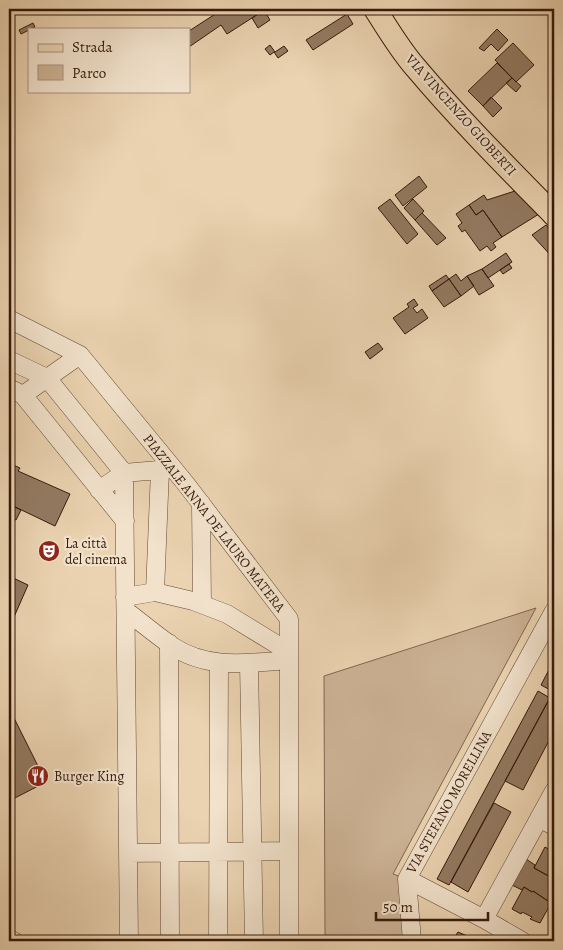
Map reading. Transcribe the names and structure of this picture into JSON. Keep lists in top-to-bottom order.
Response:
{
  "streets": {
    "main road": ["VIA VINCENZO GIOBERTI"],
    "street": ["PIAZZALE ANNA DE LAURO MATERA", "VIA STEFANO MORELLINA"]
  },
  "places": {
    "theatre": ["La città del cinema"],
    "restaurant": ["Burger King"]
  },
  "legend": ["Strada", "Parco"],
  "scale_bar": "50 m"
}
